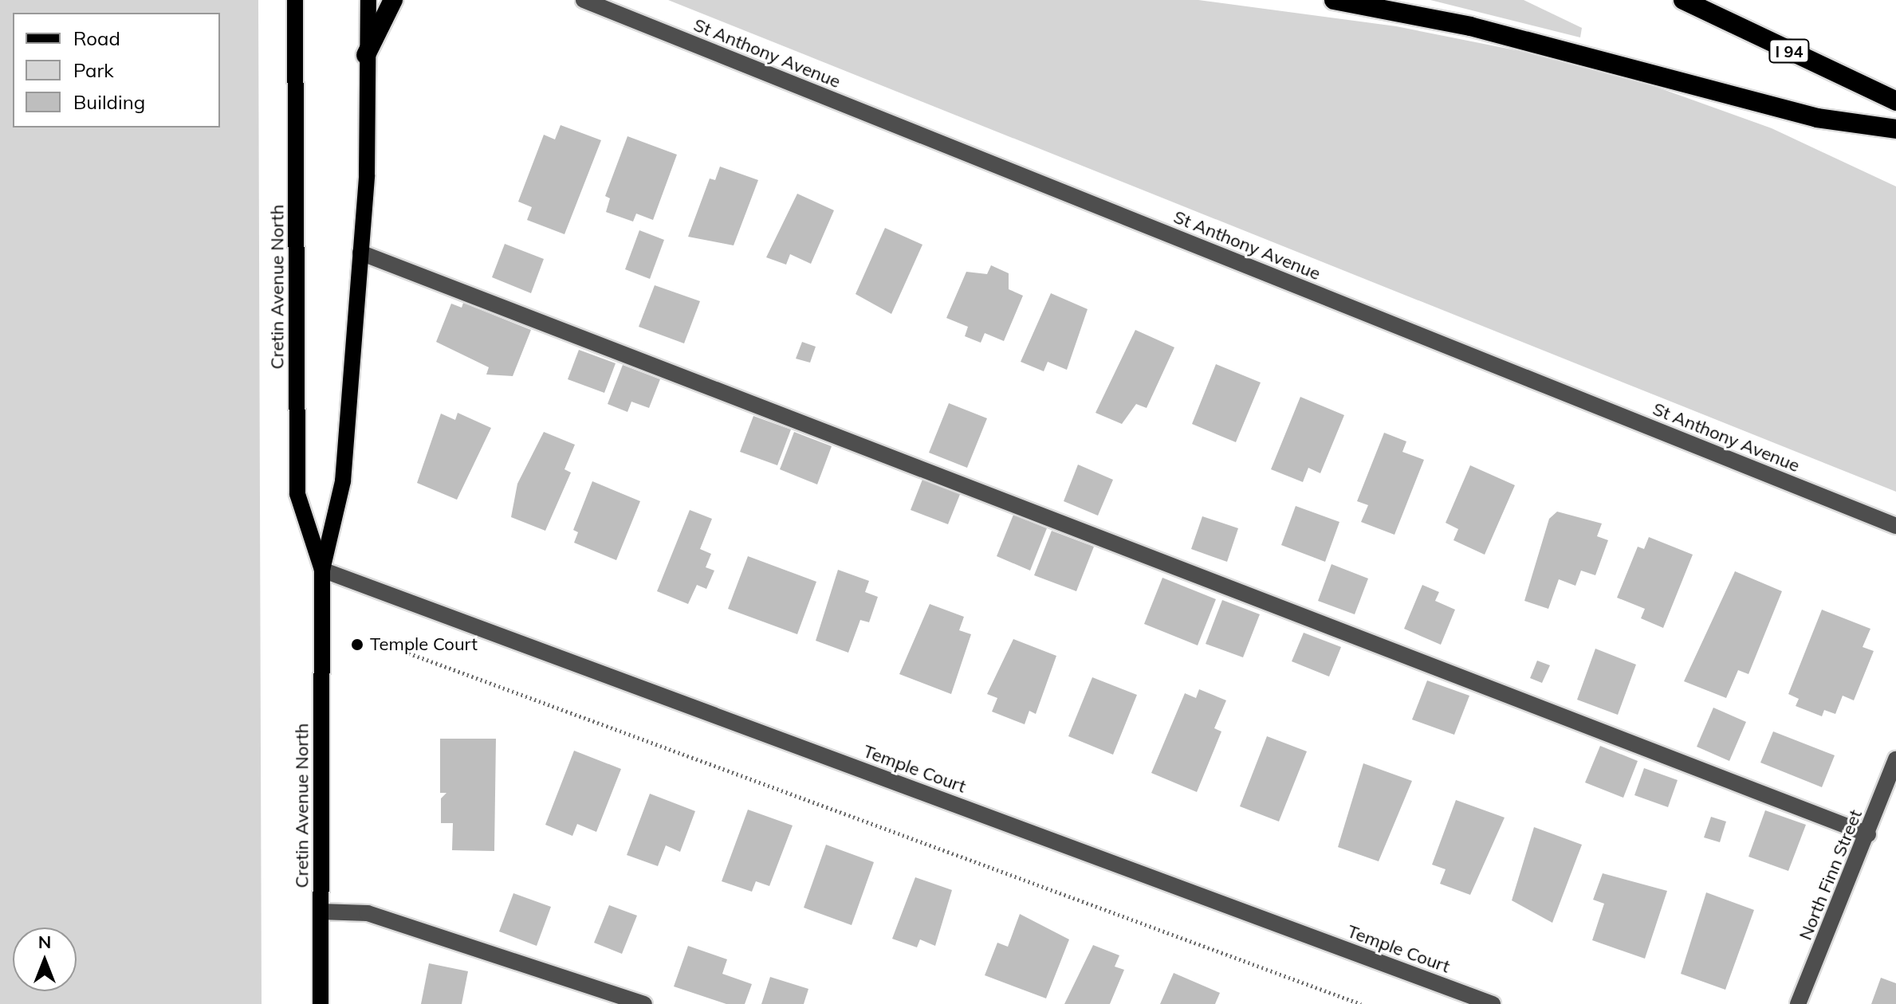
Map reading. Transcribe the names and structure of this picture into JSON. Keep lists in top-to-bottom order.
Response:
{
  "streets": {
    "highway": ["I 94"],
    "main road": ["Cretin Avenue North"],
    "street": ["St Anthony Avenue", "Temple Court", "North Finn Street"]
  },
  "crossings": [
    ["Cretin Avenue North", "Temple Court"]
  ],
  "places": ["Temple Court"],
  "legend": ["Road", "Park", "Building"],
  "north": "top"
}
